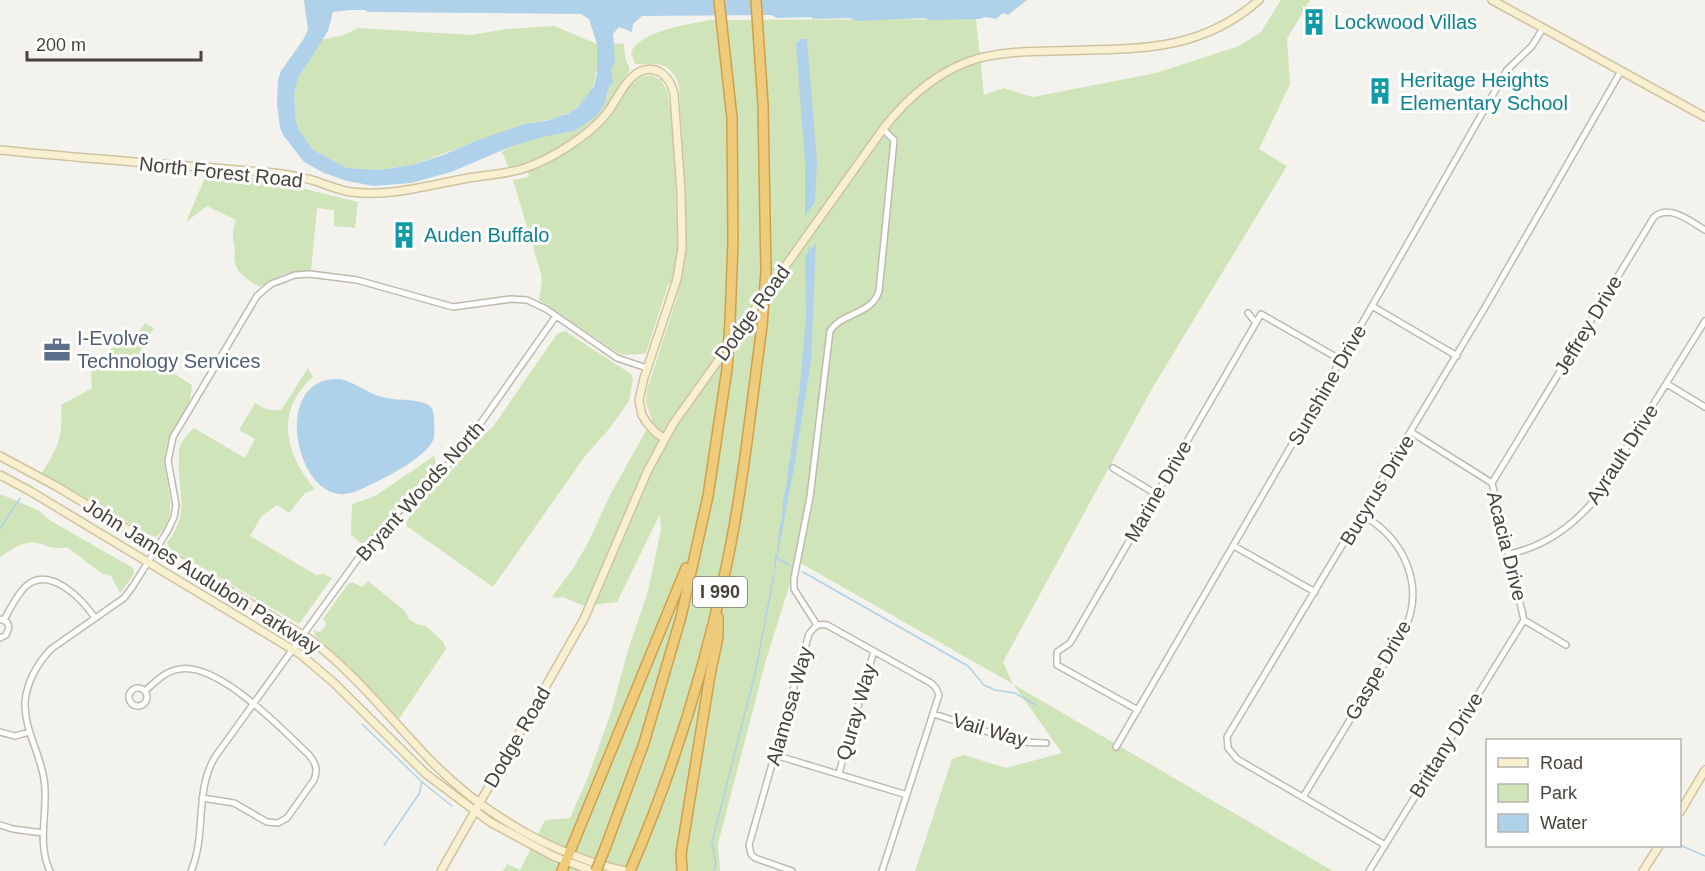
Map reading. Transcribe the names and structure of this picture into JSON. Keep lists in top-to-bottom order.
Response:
{
  "streets": {
    "highway": ["I 990"],
    "street": [
      "North Forest Road",
      "Dodge Road",
      "Jeffrey Drive",
      "Sunshine Drive",
      "Ayrault Drive",
      "Bucyrus Drive",
      "Bryant Woods North",
      "Marine Drive",
      "Acacia Drive",
      "John James Audubon Parkway",
      "Gaspe Drive",
      "Alamosa Way",
      "Quray Way",
      "Vail Way",
      "Brittany Drive"
    ]
  },
  "crossings": [
    ["North Forest Road", "Dodge Road"],
    ["Dodge Road", "John James Audubon Parkway"],
    ["Jeffrey Drive", "Acacia Drive"],
    ["Sunshine Drive", "Marine Drive"],
    ["Ayrault Drive", "Acacia Drive"],
    ["Bucyrus Drive", "Acacia Drive"],
    ["Bucyrus Drive", "Gaspe Drive"],
    ["Bucyrus Drive", "Brittany Drive"],
    ["Bryant Woods North", "John James Audubon Parkway"],
    ["Acacia Drive", "Brittany Drive"],
    ["John James Audubon Parkway", "I 990"],
    ["Alamosa Way", "Quray Way"],
    ["Alamosa Way", "Vail Way"]
  ],
  "places": {
    "building": ["Lockwood Villas", "Heritage Heights Elementary School", "Auden Buffalo"],
    "office": ["I-Evolve Technology Services"]
  },
  "legend": ["Road", "Park", "Water"],
  "scale_bar": "200 m"
}
